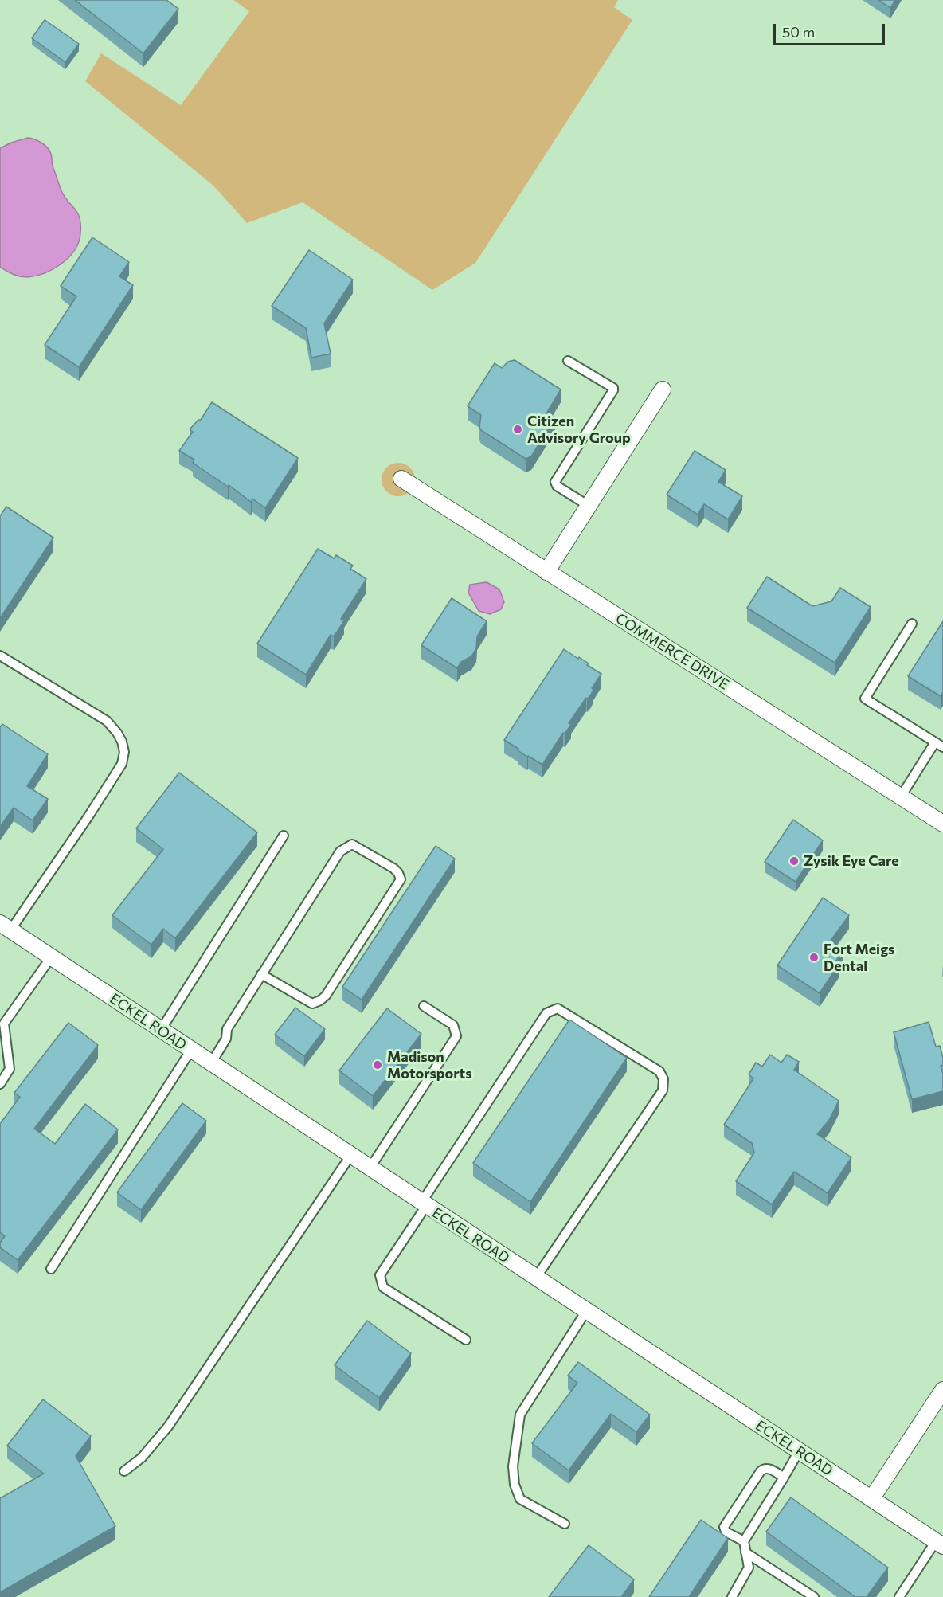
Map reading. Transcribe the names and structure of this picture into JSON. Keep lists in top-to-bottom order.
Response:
{
  "streets": {
    "street": ["COMMERCE DRIVE", "ECKEL ROAD"]
  },
  "places": [
    "Citizen Advisory Group",
    "Zysik Eye Care",
    "Fort Meigs Dental",
    "Madison Motorsports"
  ],
  "scale_bar": "50 m"
}
